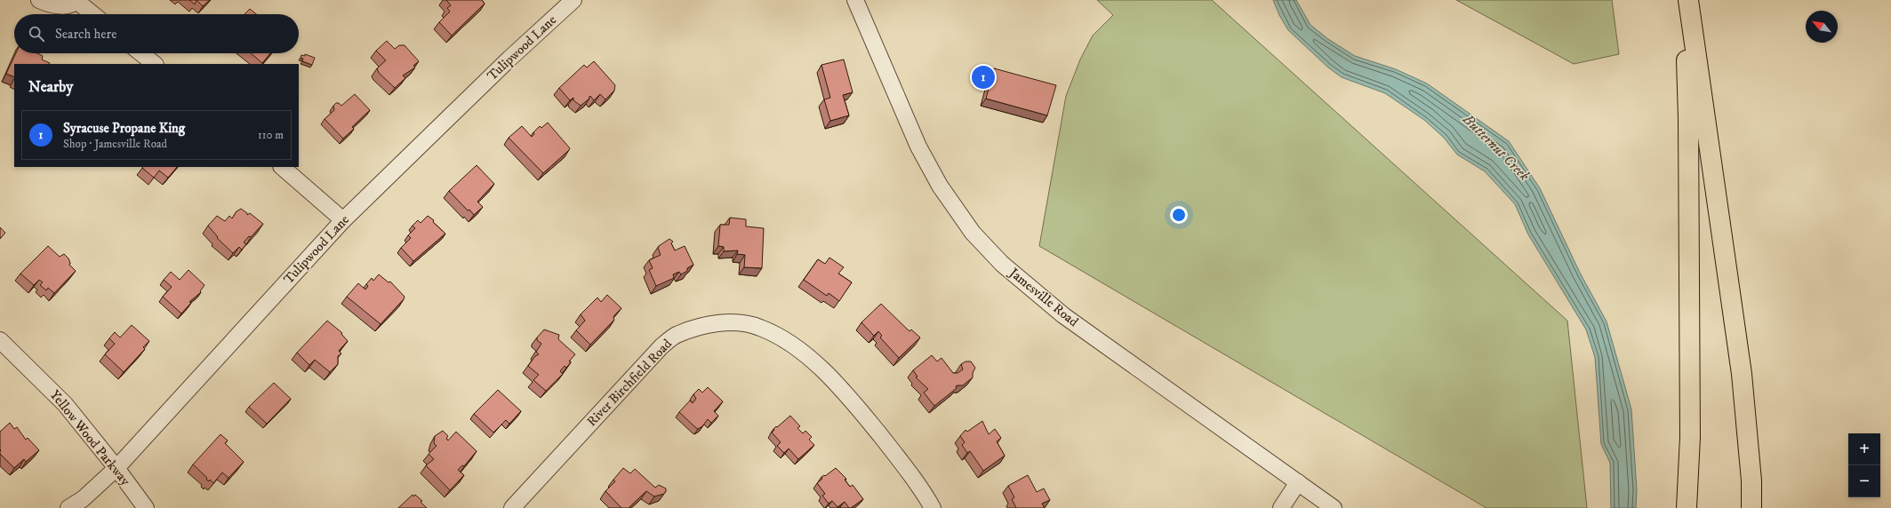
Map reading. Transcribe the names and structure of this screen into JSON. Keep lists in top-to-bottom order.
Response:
{
  "streets": {
    "street": [
      "Tulipwood Lane",
      "Jamesville Road",
      "River Birchfield Road",
      "Yellow Wood Parkway"
    ]
  },
  "crossings": [
    ["Tulipwood Lane", "Yellow Wood Parkway"]
  ],
  "water": ["Butternut Creek"],
  "north": "top left",
  "page": {
    "search": "Search here",
    "pins": "1",
    "heading": "Nearby",
    "list": [
      {
        "mark": "1",
        "name": "Syracuse Propane King",
        "note": "Shop · Jamesville Road",
        "value": "110 m"
      }
    ],
    "map_buttons": ["+", "−"]
  }
}
